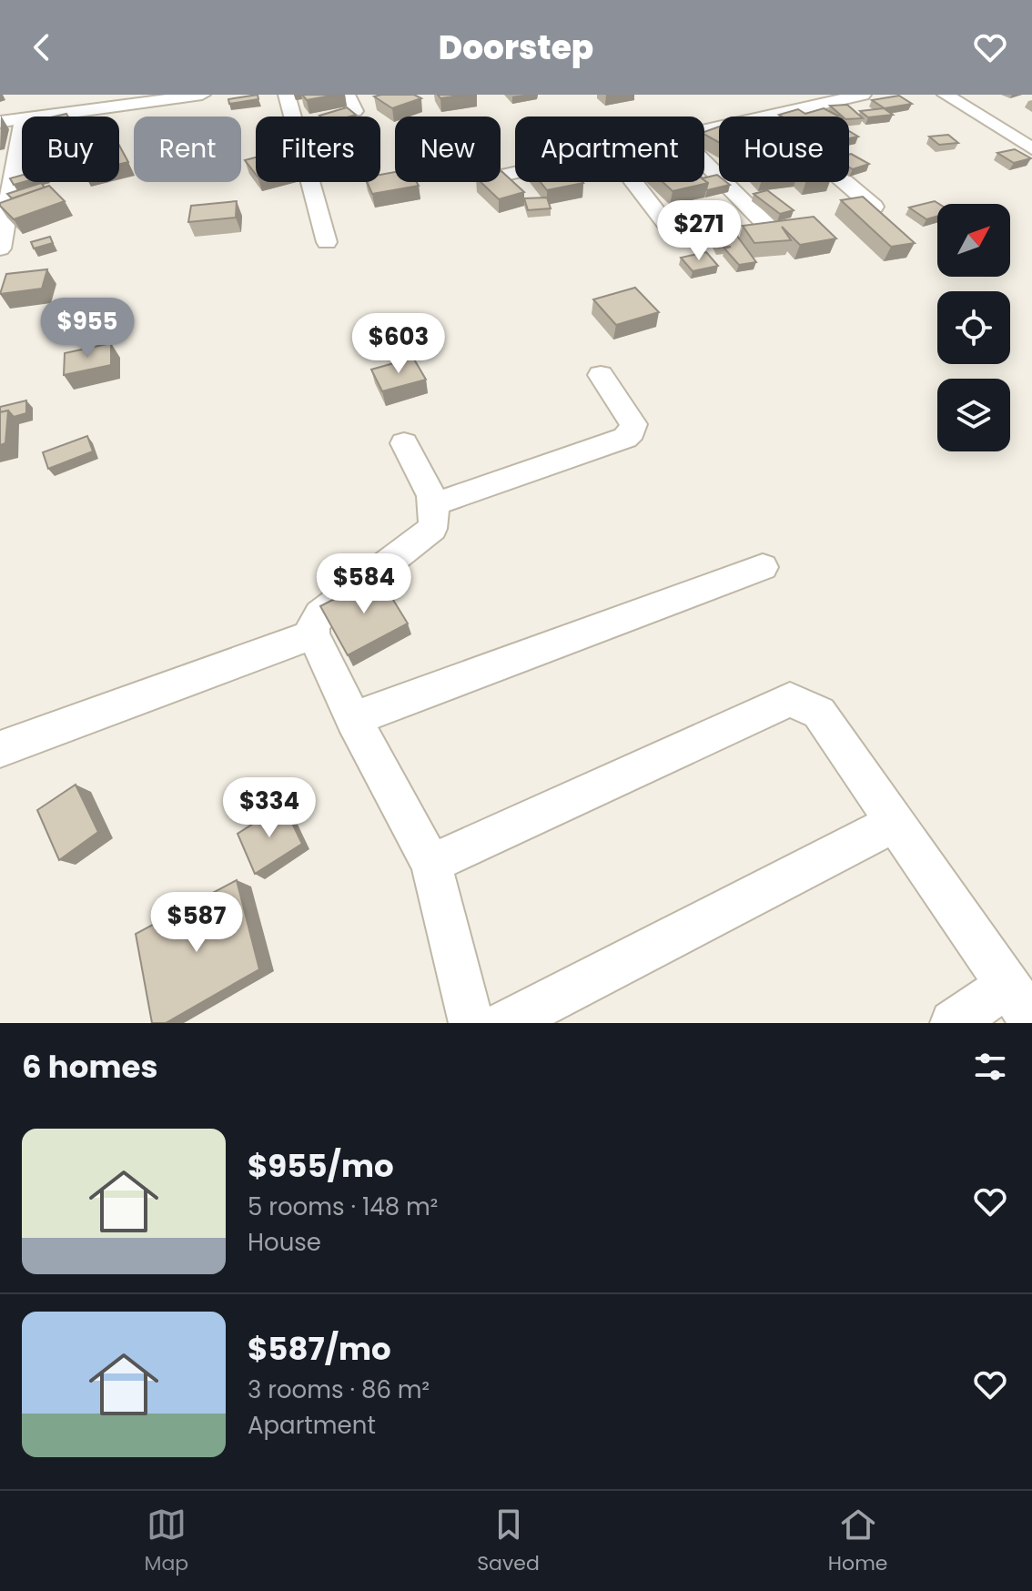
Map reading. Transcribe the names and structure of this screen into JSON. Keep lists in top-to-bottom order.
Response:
{
  "north": "top right",
  "page": {
    "header": "Doorstep",
    "chip": [
      "Buy",
      "Rent",
      "Filters",
      "New",
      "Apartment",
      "House"
    ],
    "price": [
      "$271",
      "$955",
      "$603",
      "$584",
      "$334",
      "$587"
    ],
    "heading": "6 homes",
    "list": [
      {
        "name": "$955/mo",
        "note": "5 rooms · 148 m² · House"
      },
      {
        "name": "$587/mo",
        "note": "3 rooms · 86 m² · Apartment"
      }
    ],
    "tabs": ["Map", "Saved", "Home"]
  }
}
